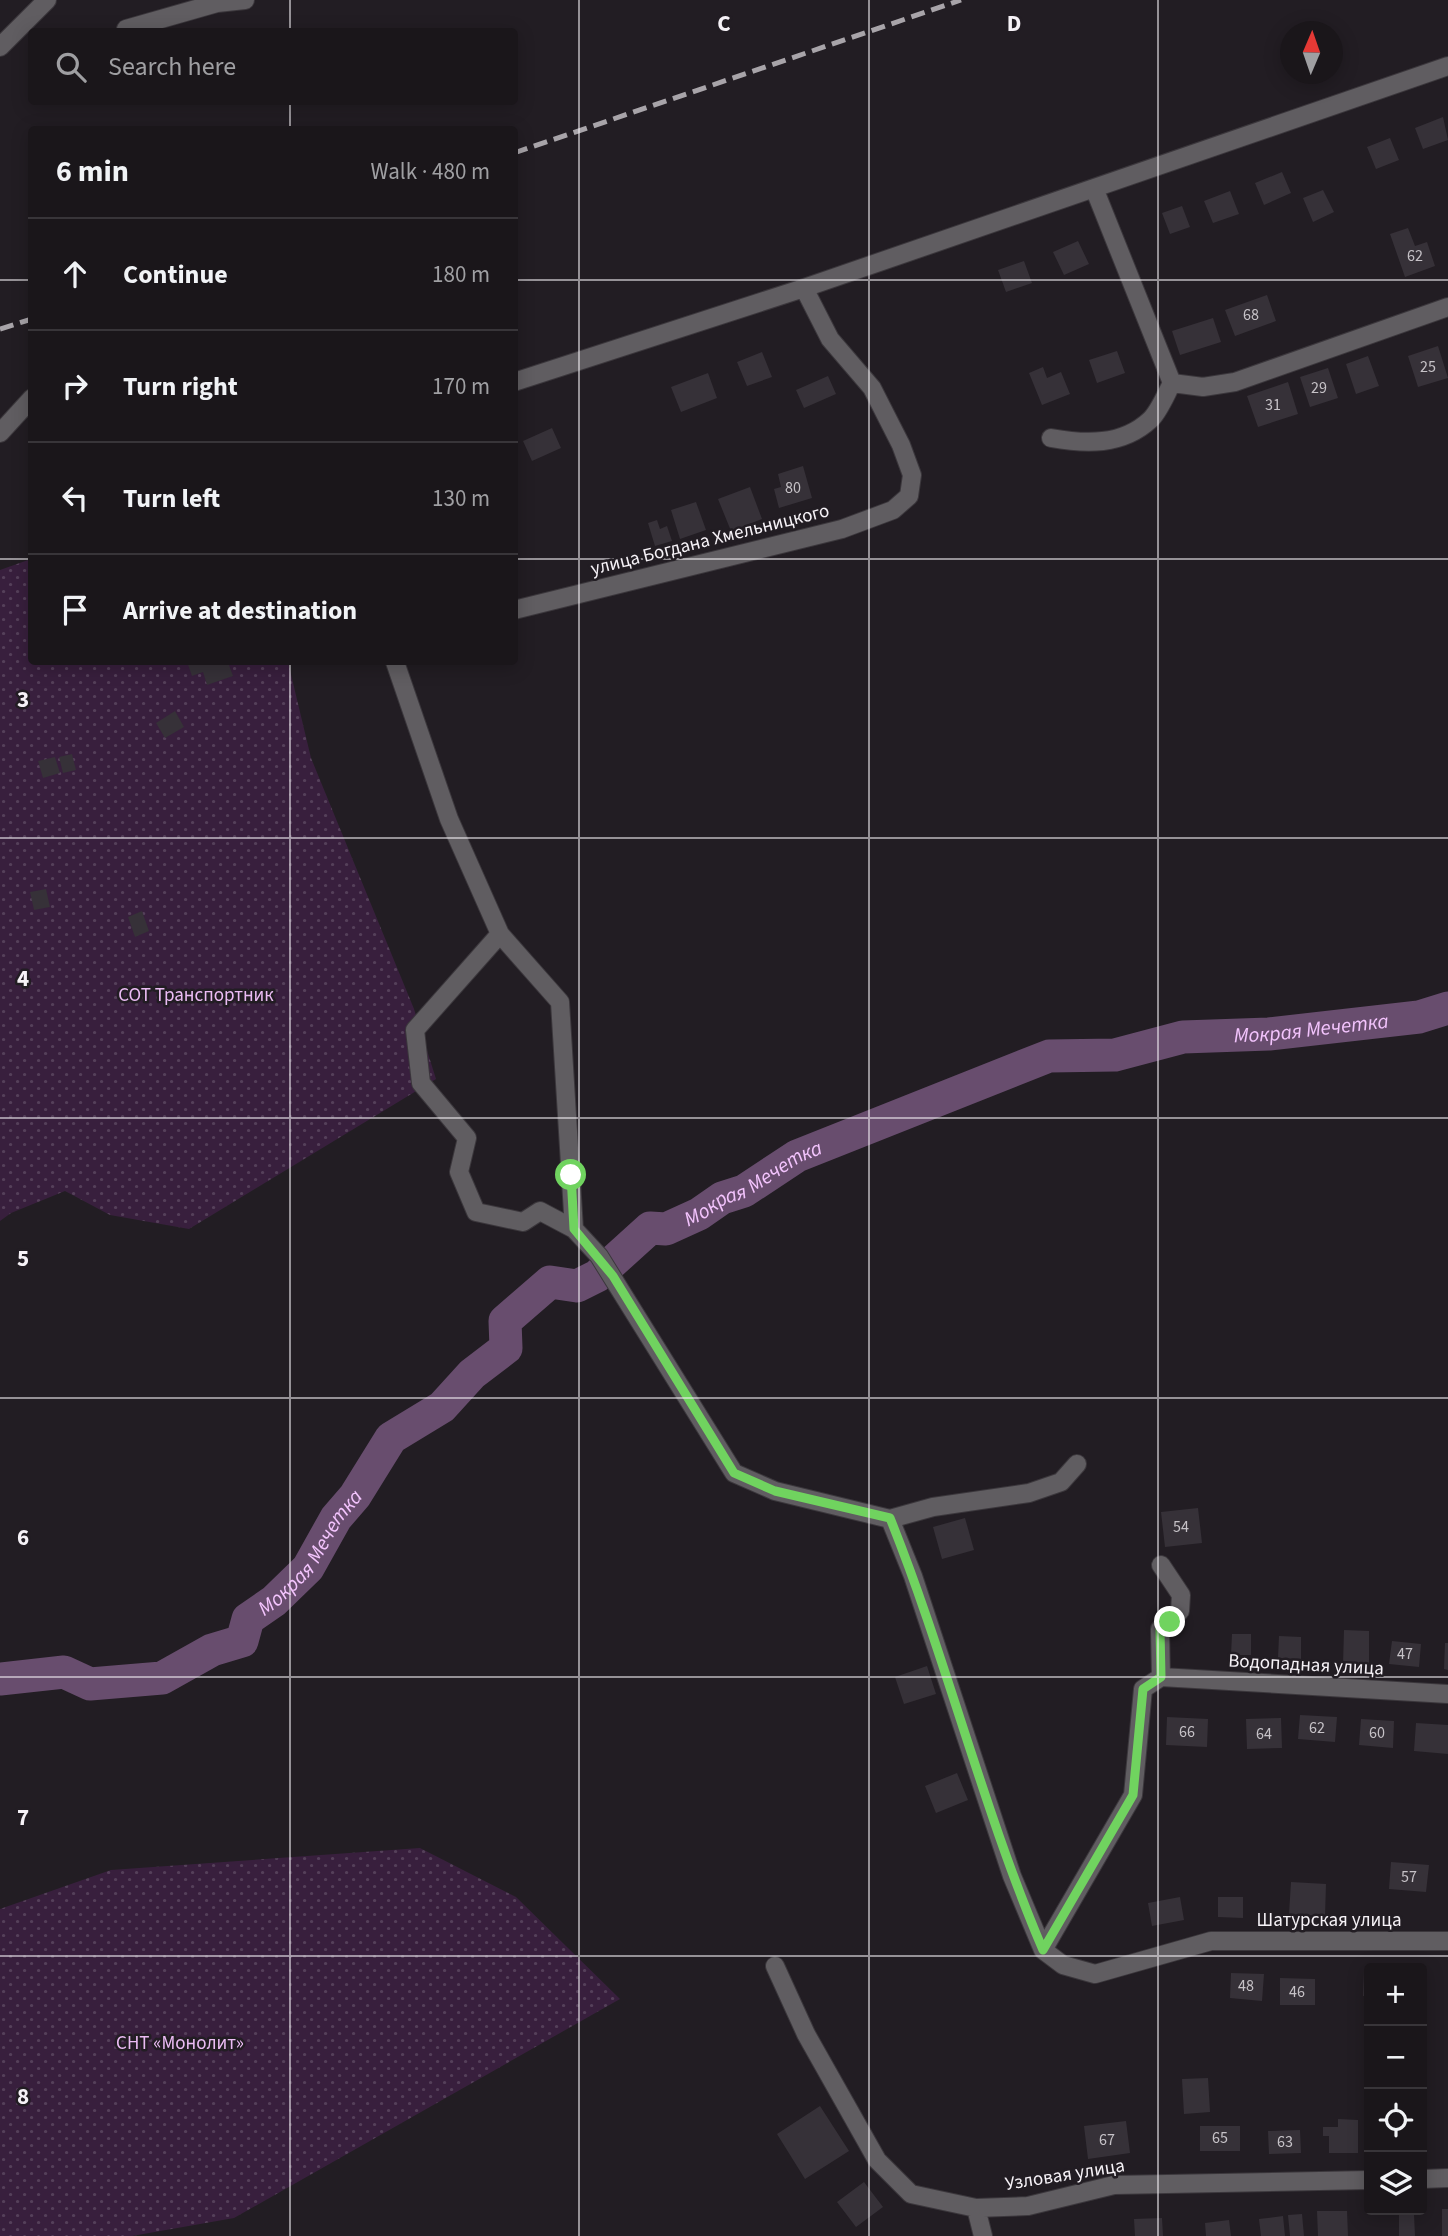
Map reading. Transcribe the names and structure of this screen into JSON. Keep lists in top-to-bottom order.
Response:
{
  "streets": {
    "street": [
      "улица Богдана Хмельницкого",
      "Водопадная улица",
      "Шатурская улица",
      "Узловая улица"
    ]
  },
  "water": ["Мокрая Мечетка"],
  "parks": ["СОТ Транспортник", "СНТ «Монолит»"],
  "house_numbers": [
    "62",
    "68",
    "25",
    "29",
    "31",
    "80",
    "54",
    "47",
    "62",
    "66",
    "60",
    "64",
    "57",
    "48",
    "46",
    "65",
    "67",
    "63"
  ],
  "north": "top",
  "page": {
    "search": "Search here",
    "heading": ["6 min", "Walk · 480 m"],
    "list": [
      ["Continue", "180 m"],
      ["Turn right", "170 m"],
      ["Turn left", "130 m"],
      "Arrive at destination"
    ],
    "map_buttons": ["+", "−"]
  },
  "grid": {
    "columns": ["C", "D"],
    "rows": [
      "3",
      "4",
      "5",
      "6",
      "7",
      "8"
    ]
  }
}
